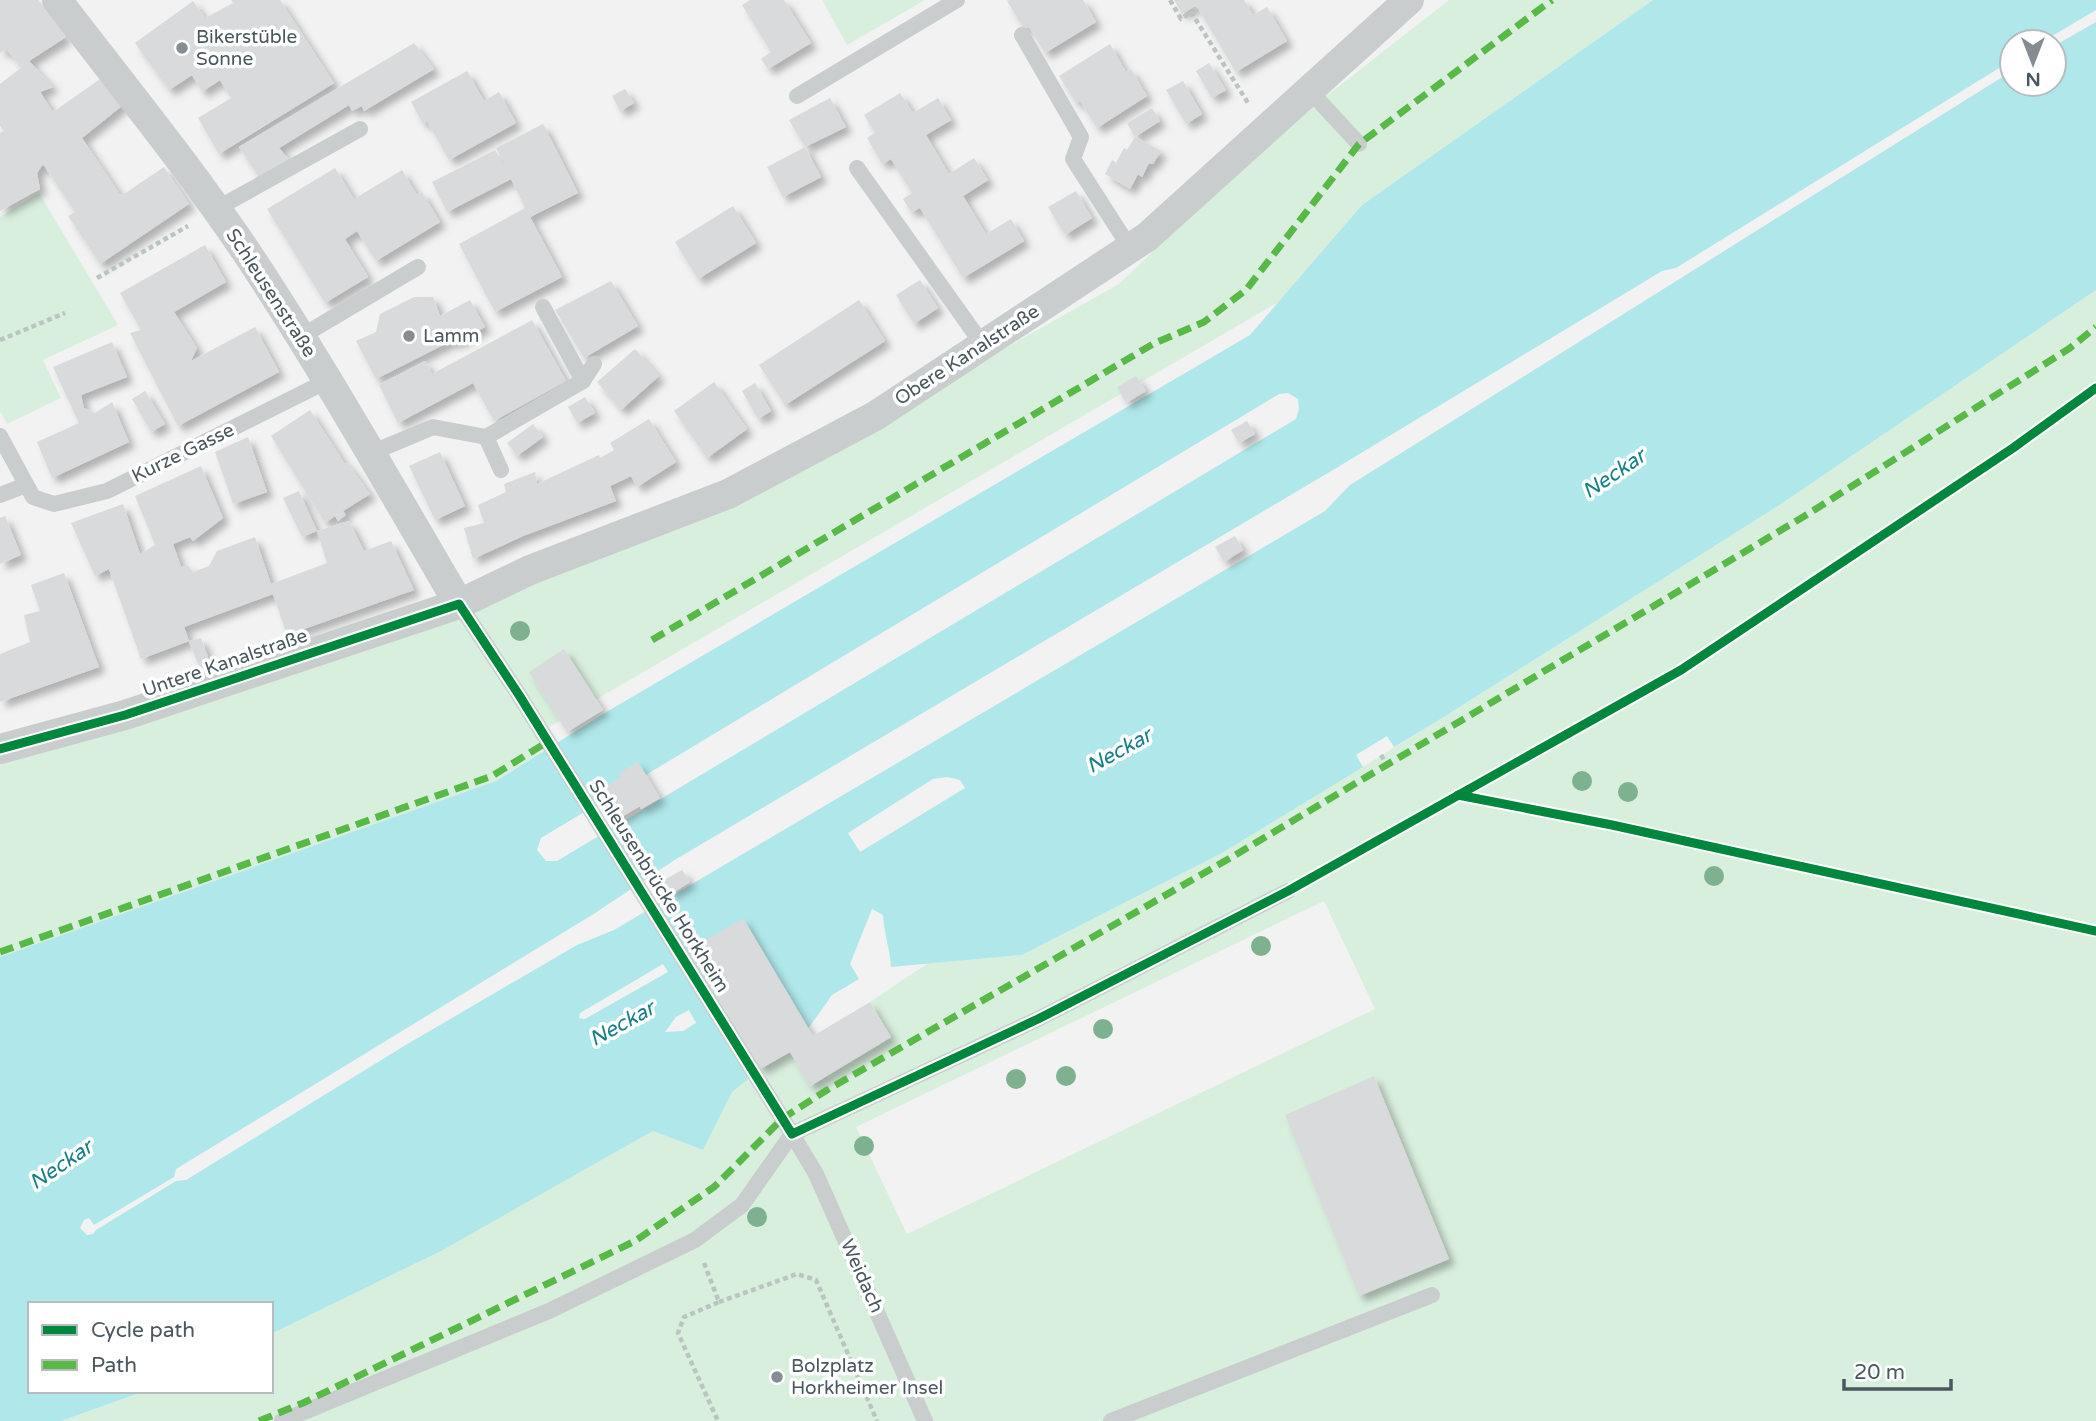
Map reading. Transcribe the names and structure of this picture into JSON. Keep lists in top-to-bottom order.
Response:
{
  "streets": {
    "street": ["Schleusenstraße", "Obere Kanalstraße", "Untere Kanalstraße"],
    "lane": ["Kurze Gasse", "Schleusenbrücke Horkheim", "Weidach"]
  },
  "crossings": [
    ["Schleusenstraße", "Obere Kanalstraße"],
    ["Schleusenstraße", "Kurze Gasse"],
    ["Schleusenstraße", "Untere Kanalstraße"],
    ["Schleusenstraße", "Schleusenbrücke Horkheim"],
    ["Obere Kanalstraße", "Untere Kanalstraße"],
    ["Obere Kanalstraße", "Schleusenbrücke Horkheim"],
    ["Untere Kanalstraße", "Schleusenbrücke Horkheim"],
    ["Schleusenbrücke Horkheim", "Weidach"]
  ],
  "water": ["Neckar"],
  "places": ["Bikerstüble Sonne", "Lamm", "Bolzplatz Horkheimer Insel"],
  "legend": ["Cycle path", "Path"],
  "scale_bar": "20 m",
  "north": "bottom"
}
